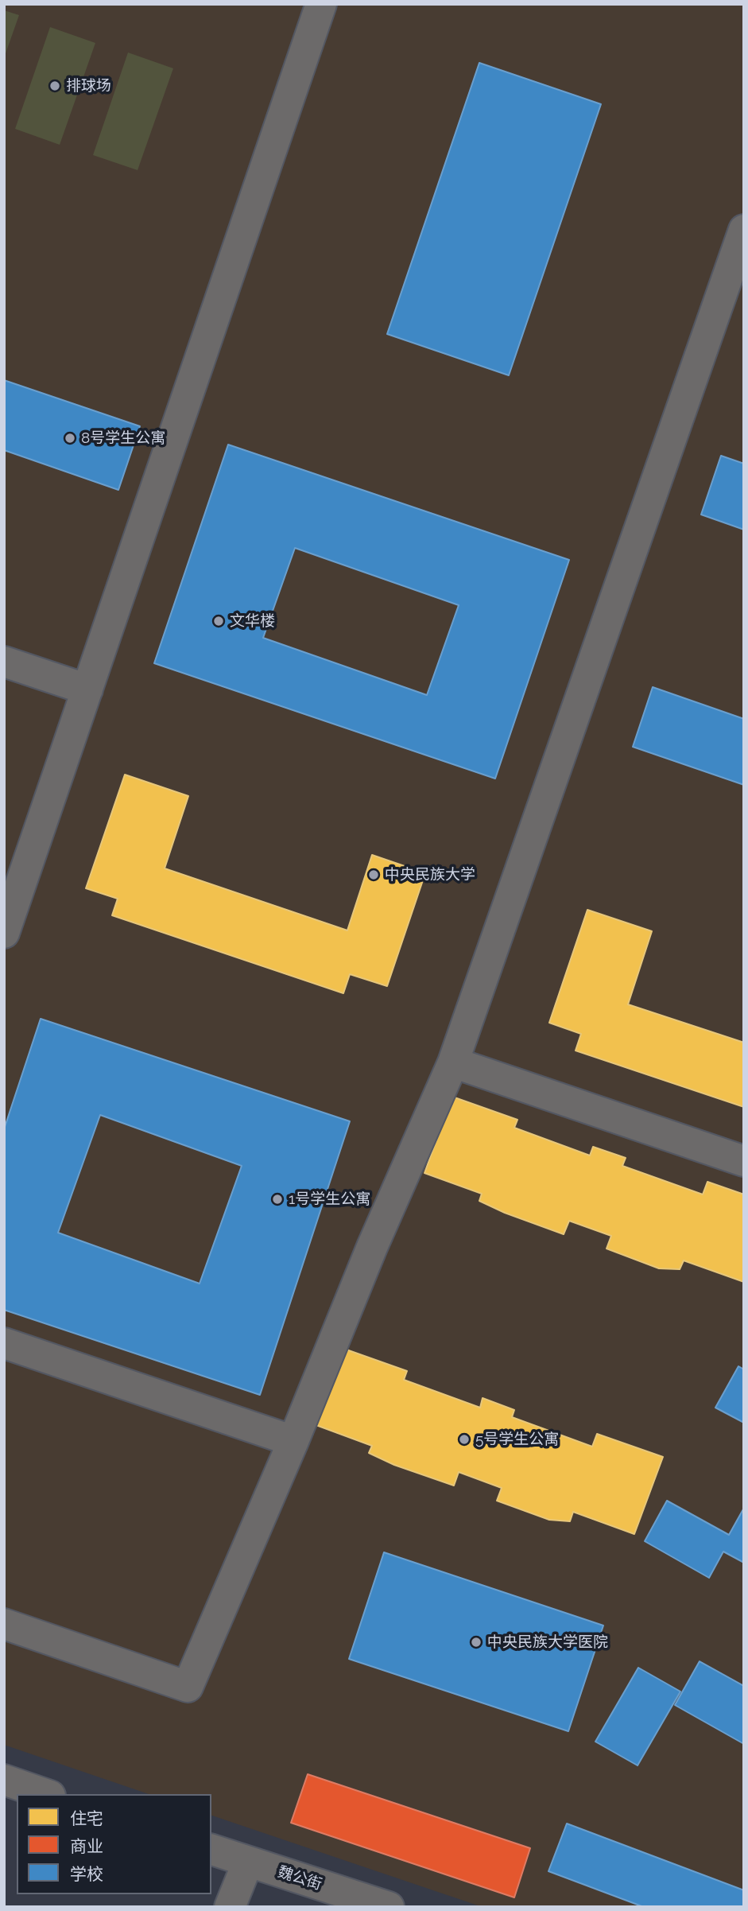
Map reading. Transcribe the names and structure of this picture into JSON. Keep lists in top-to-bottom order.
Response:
{
  "streets": {
    "street": ["魏公街"]
  },
  "places": [
    "排球场",
    "8号学生公寓",
    "文华楼",
    "中央民族大学",
    "1号学生公寓",
    "5号学生公寓",
    "中央民族大学医院"
  ],
  "legend": ["住宅", "商业", "学校"]
}
